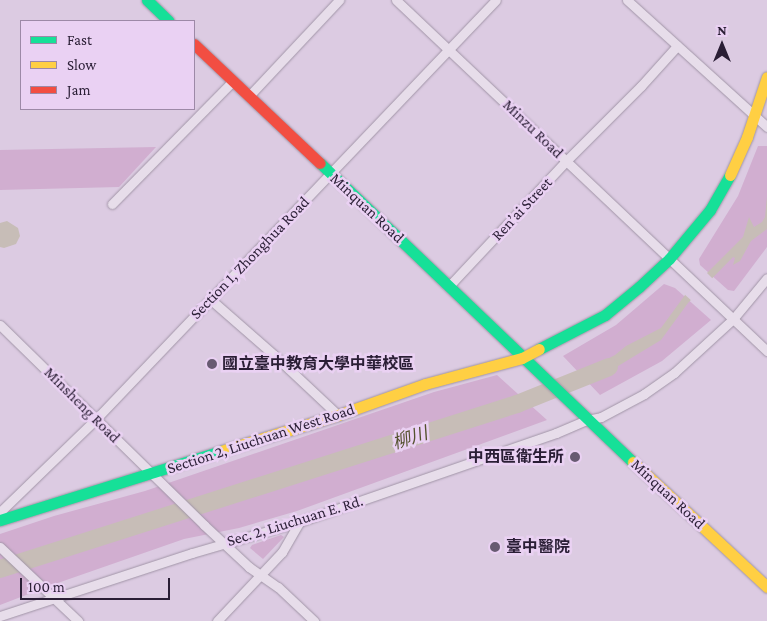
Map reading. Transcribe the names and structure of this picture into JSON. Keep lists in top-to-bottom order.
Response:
{
  "streets": {
    "street": [
      "Minzu Road",
      "Minquan Road",
      "Ren’ai Street",
      "Section 1, Zhonghua Road",
      "Minsheng Road",
      "Section 2, Liuchuan West Road",
      "Sec. 2, Liuchuan E. Rd."
    ]
  },
  "crossings": [
    ["Minzu Road", "Ren’ai Street"],
    ["Minzu Road", "Section 1, Zhonghua Road"],
    ["Minzu Road", "Section 2, Liuchuan West Road"],
    ["Minzu Road", "Sec. 2, Liuchuan E. Rd."],
    ["Minquan Road", "Ren’ai Street"],
    ["Minquan Road", "Section 1, Zhonghua Road"],
    ["Minquan Road", "Section 2, Liuchuan West Road"],
    ["Minquan Road", "Sec. 2, Liuchuan E. Rd."],
    ["Section 1, Zhonghua Road", "Minsheng Road"],
    ["Minsheng Road", "Section 2, Liuchuan West Road"],
    ["Minsheng Road", "Sec. 2, Liuchuan E. Rd."]
  ],
  "water": ["柳川"],
  "places": ["國立臺中教育大學中華校區", "中西區衛生所", "臺中醫院"],
  "legend": ["Fast", "Slow", "Jam"],
  "scale_bar": "100 m",
  "north": "top"
}
